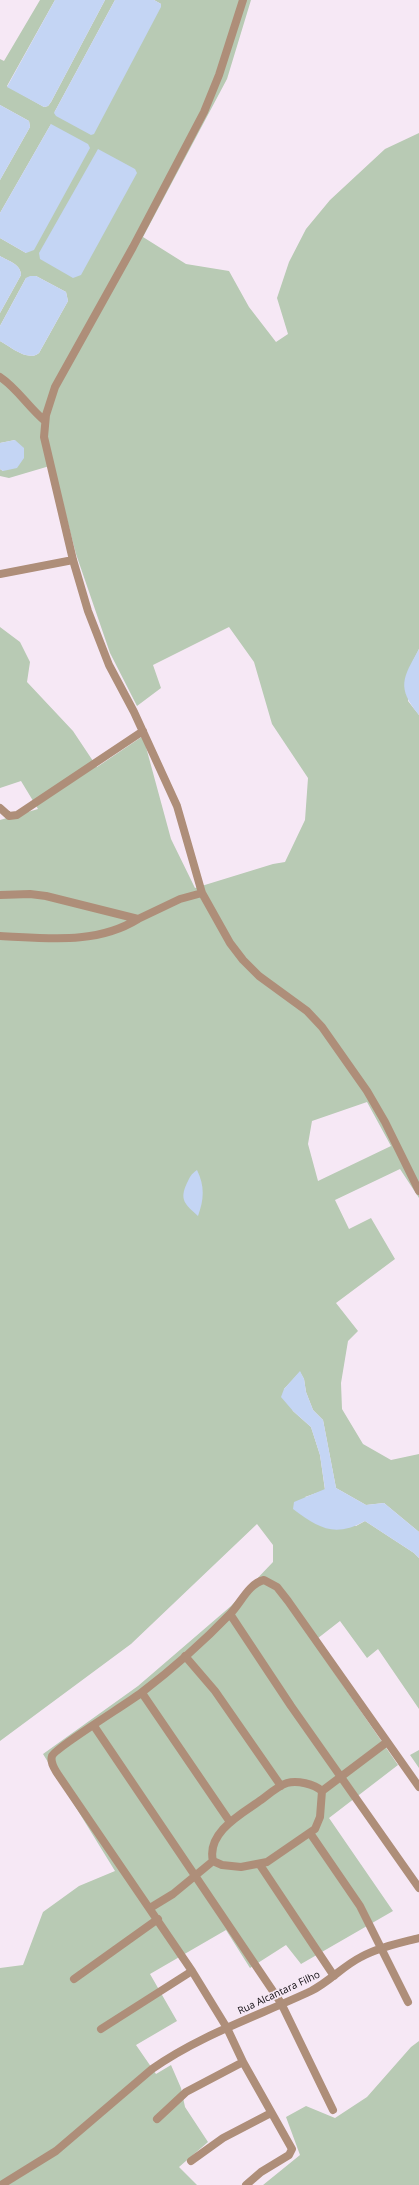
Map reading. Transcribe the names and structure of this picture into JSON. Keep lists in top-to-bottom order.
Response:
{
  "streets": {
    "street": ["Rua Alcantara Filho"]
  }
}
